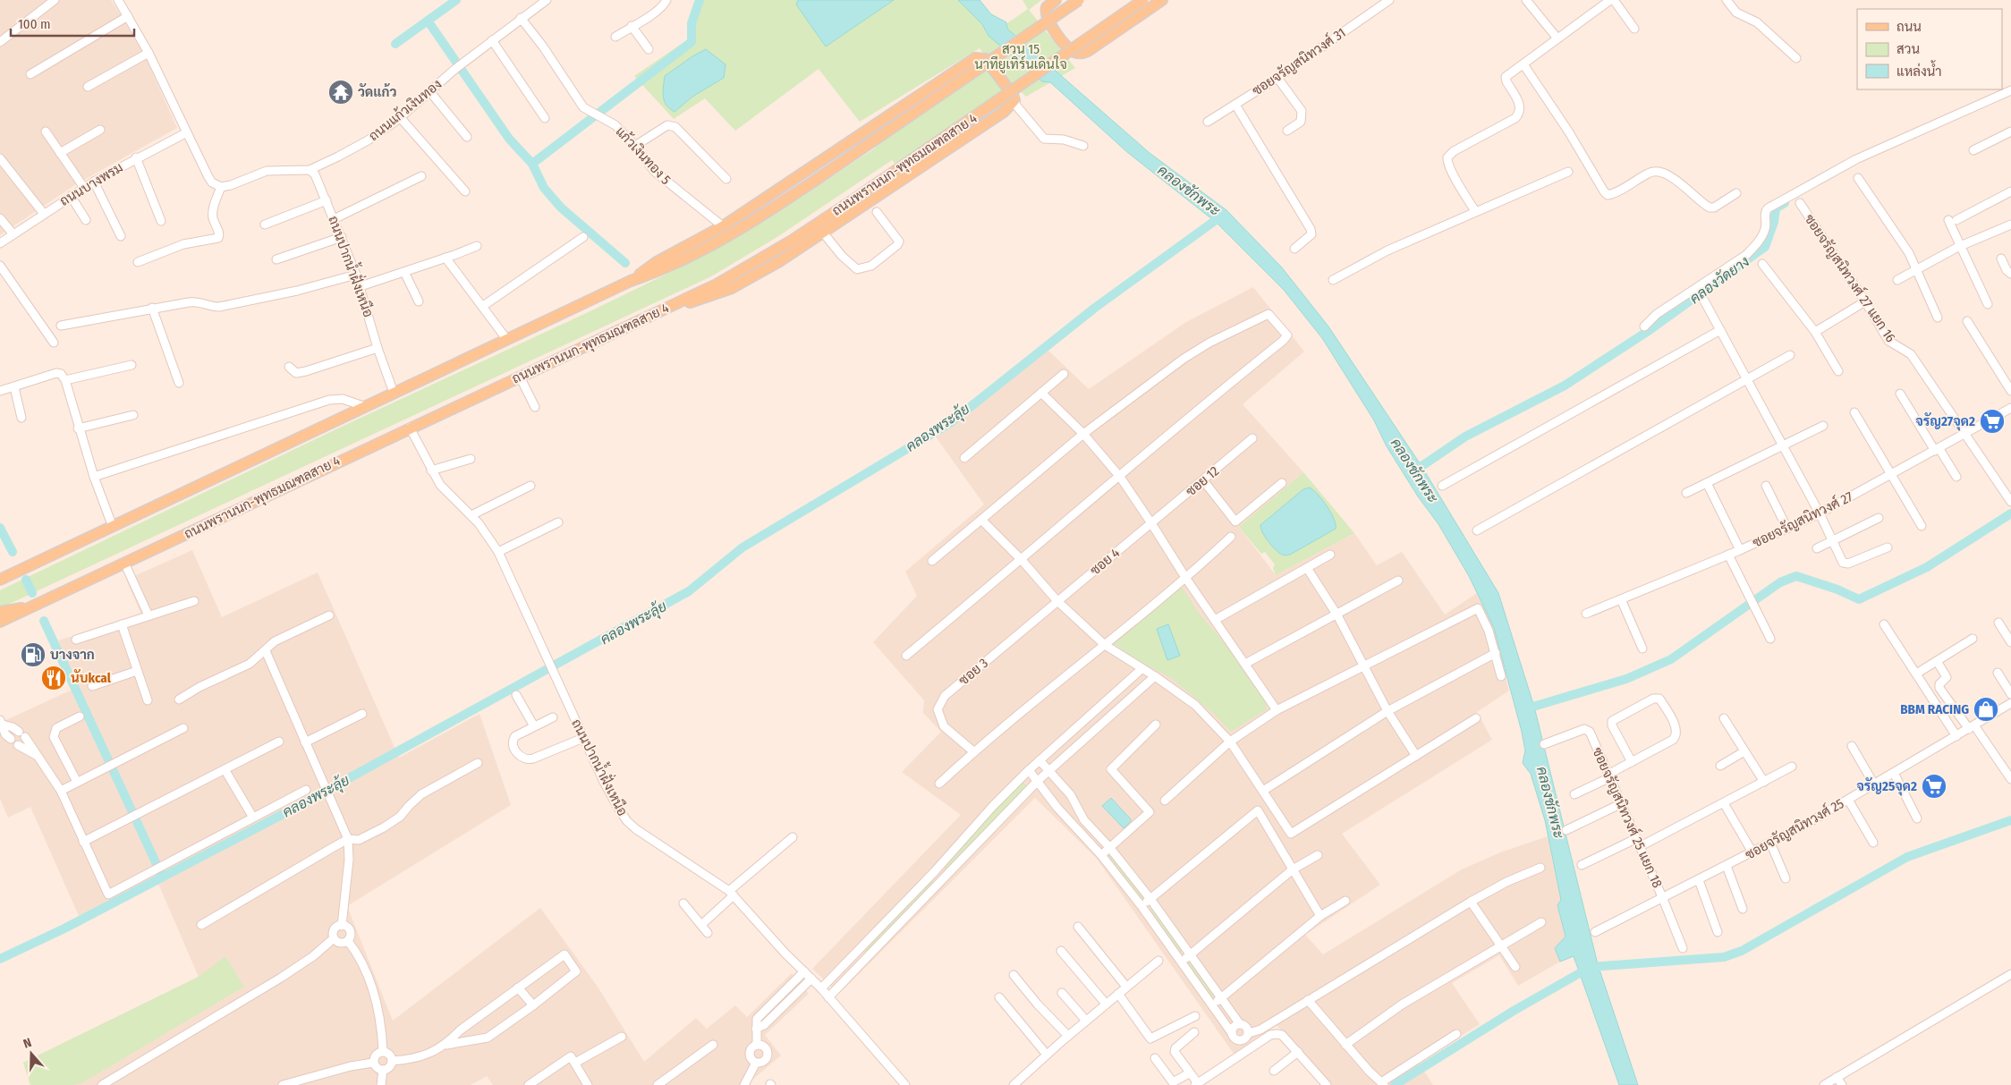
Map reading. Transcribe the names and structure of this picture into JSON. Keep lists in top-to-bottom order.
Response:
{
  "streets": {
    "main road": ["ถนนพรานนก-พุทธมณฑลสาย 4"],
    "street": [
      "ซอยจรัญสนิทวงศ์ 31",
      "ถนนแก้วเงินทอง",
      "แก้วเงินทอง 5",
      "ถนนบางพรม",
      "ถนนปากน้ำฝั่งเหนือ",
      "ซอยจรัญสนิทวงศ์ 27 แยก 16",
      "ซอย 12",
      "ซอยจรัญสนิทวงศ์ 27",
      "ซอย 4",
      "ซอย 3",
      "ซอยจรัญสนิทวงศ์ 25 แยก 18",
      "ซอยจรัญสนิทวงศ์ 25"
    ]
  },
  "crossings": [
    ["ถนนแก้วเงินทอง", "แก้วเงินทอง 5"],
    ["ถนนแก้วเงินทอง", "ถนนปากน้ำฝั่งเหนือ"],
    ["ถนนพรานนก-พุทธมณฑลสาย 4", "ถนนปากน้ำฝั่งเหนือ"],
    ["ซอยจรัญสนิทวงศ์ 27 แยก 16", "ซอยจรัญสนิทวงศ์ 27"],
    ["ซอย 12", "ซอย 4"],
    ["ซอย 4", "ซอย 3"],
    ["ซอยจรัญสนิทวงศ์ 25 แยก 18", "ซอยจรัญสนิทวงศ์ 25"]
  ],
  "water": ["คลองชักพระ", "คลองวัดยาง", "คลองพระลุ้ย"],
  "parks": ["สวน 15 นาทียูเทิร์นเดินใจ"],
  "places": {
    "temple": ["วัดแก้ว"],
    "supermarket": ["จรัญ27จุด2", "จรัญ25จุด2"],
    "fuel station": ["บางจาก"],
    "restaurant": ["นับkcal"],
    "shop": ["BBM RACING"]
  },
  "legend": ["ถนน", "สวน", "แหล่งน้ำ"],
  "scale_bar": "100 m",
  "north": "top"
}
